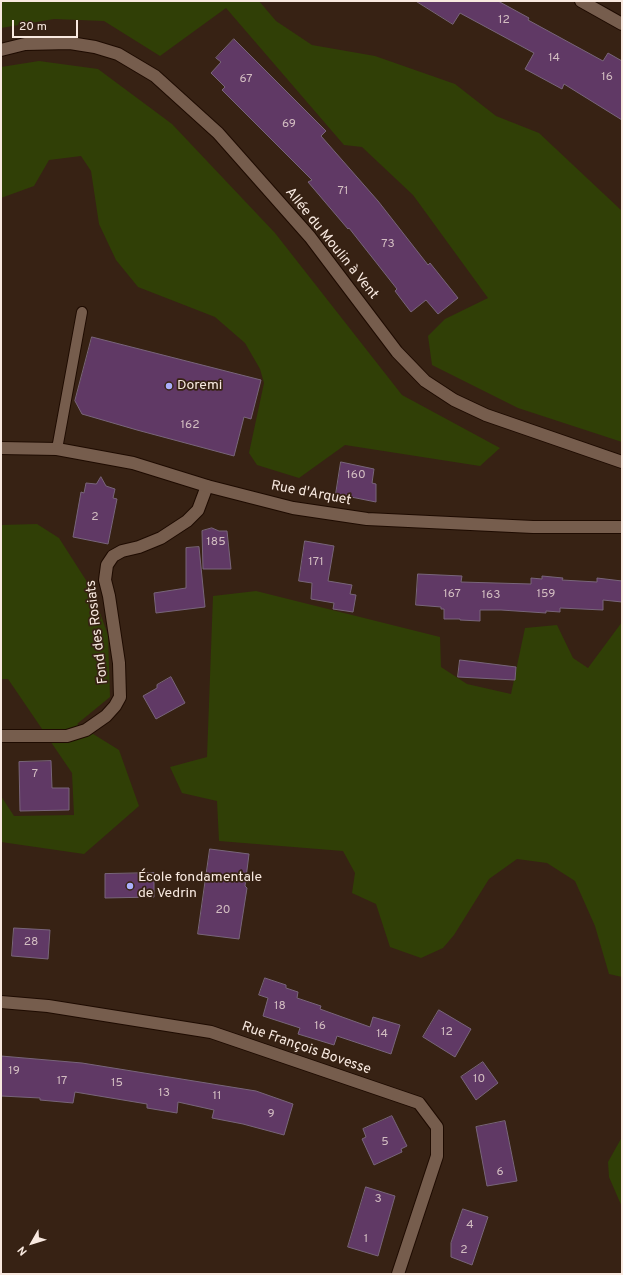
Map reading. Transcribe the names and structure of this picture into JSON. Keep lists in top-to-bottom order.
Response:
{
  "streets": {
    "street": [
      "Allée du Moulin à Vent",
      "Rue d'Arquet",
      "Fond des Rosiats",
      "Rue François Bovesse"
    ]
  },
  "crossings": [
    ["Rue d'Arquet", "Fond des Rosiats"]
  ],
  "places": ["Doremi", "École fondamentale de Vedrin"],
  "house_numbers": [
    "12",
    "14",
    "16",
    "67",
    "69",
    "71",
    "73",
    "162",
    "160",
    "2",
    "185",
    "171",
    "167",
    "159",
    "163",
    "7",
    "20",
    "28",
    "18",
    "16",
    "12",
    "14",
    "19",
    "10",
    "17",
    "15",
    "13",
    "11",
    "9",
    "5",
    "6",
    "3",
    "4",
    "1",
    "2"
  ],
  "scale_bar": "20 m",
  "north": "bottom left"
}
